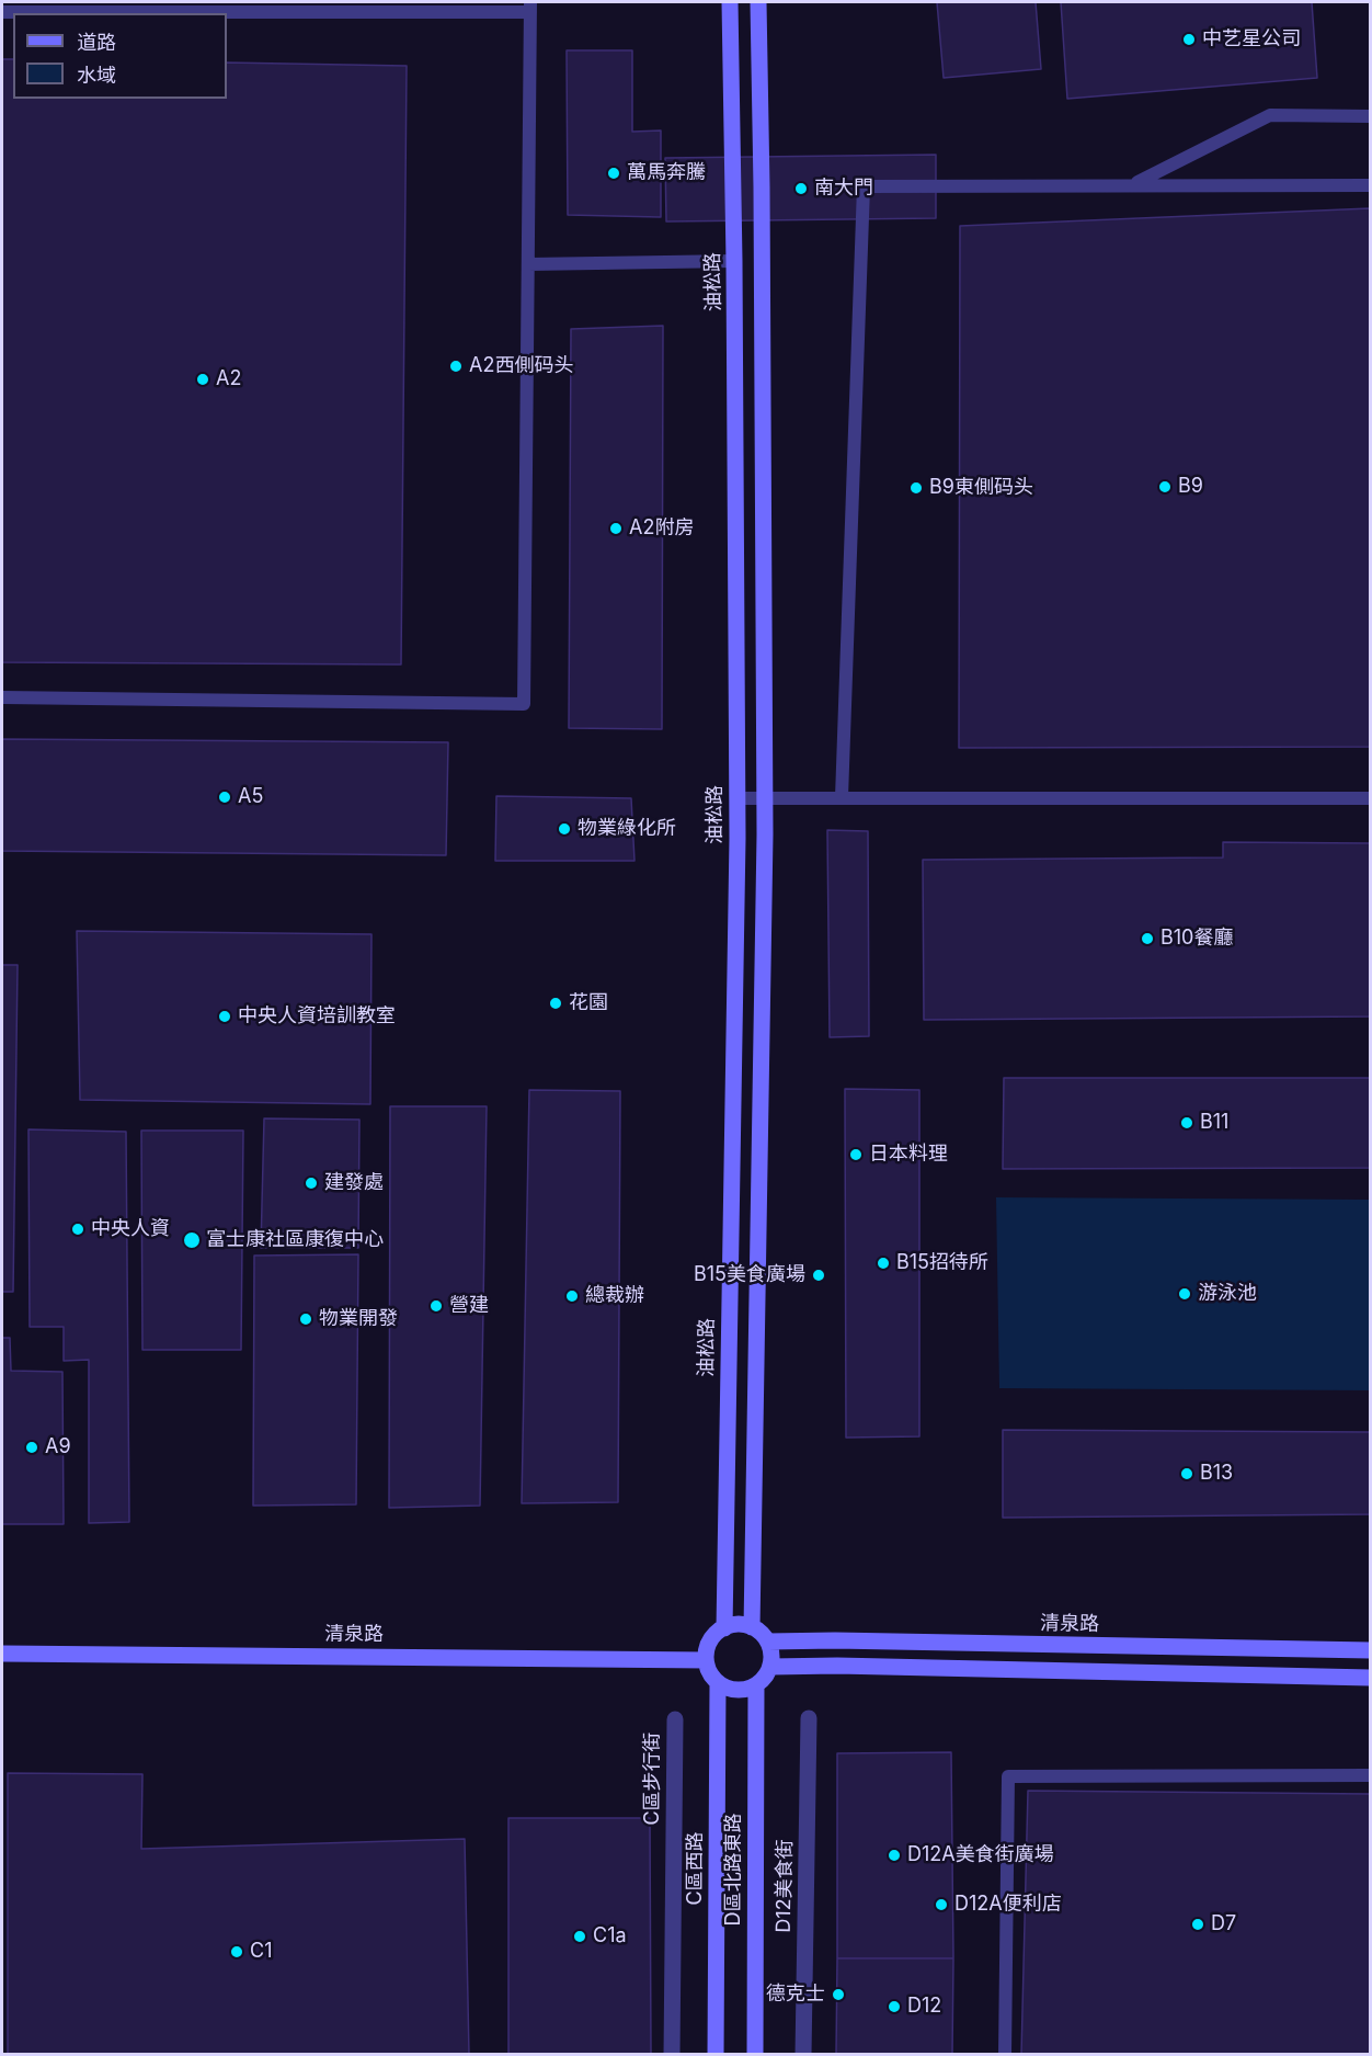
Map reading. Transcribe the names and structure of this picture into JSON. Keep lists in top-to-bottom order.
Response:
{
  "streets": {
    "street": [
      "油松路",
      "清泉路",
      "C區步行街",
      "C區西路",
      "D區北路東路",
      "D12美食街"
    ]
  },
  "crossings": [
    ["油松路", "清泉路"],
    ["油松路", "C區西路"],
    ["油松路", "D區北路東路"],
    ["清泉路", "C區西路"],
    ["清泉路", "D區北路東路"],
    ["C區西路", "D區北路東路"]
  ],
  "places": [
    "中艺星公司",
    "萬馬奔騰",
    "南大門",
    "A2西側码头",
    "A2",
    "B9",
    "B9東側码头",
    "A2附房",
    "A5",
    "物業綠化所",
    "B10餐廳",
    "花園",
    "中央人資培訓教室",
    "B11",
    "日本料理",
    "建發處",
    "中央人資",
    "富士康社區康復中心",
    "B15招待所",
    "B15美食廣場",
    "游泳池",
    "總裁辦",
    "營建",
    "物業開發",
    "A9",
    "B13",
    "D12A美食街廣場",
    "D12A便利店",
    "D7",
    "C1a",
    "C1",
    "德克士",
    "D12"
  ],
  "legend": ["道路", "水域"]
}
